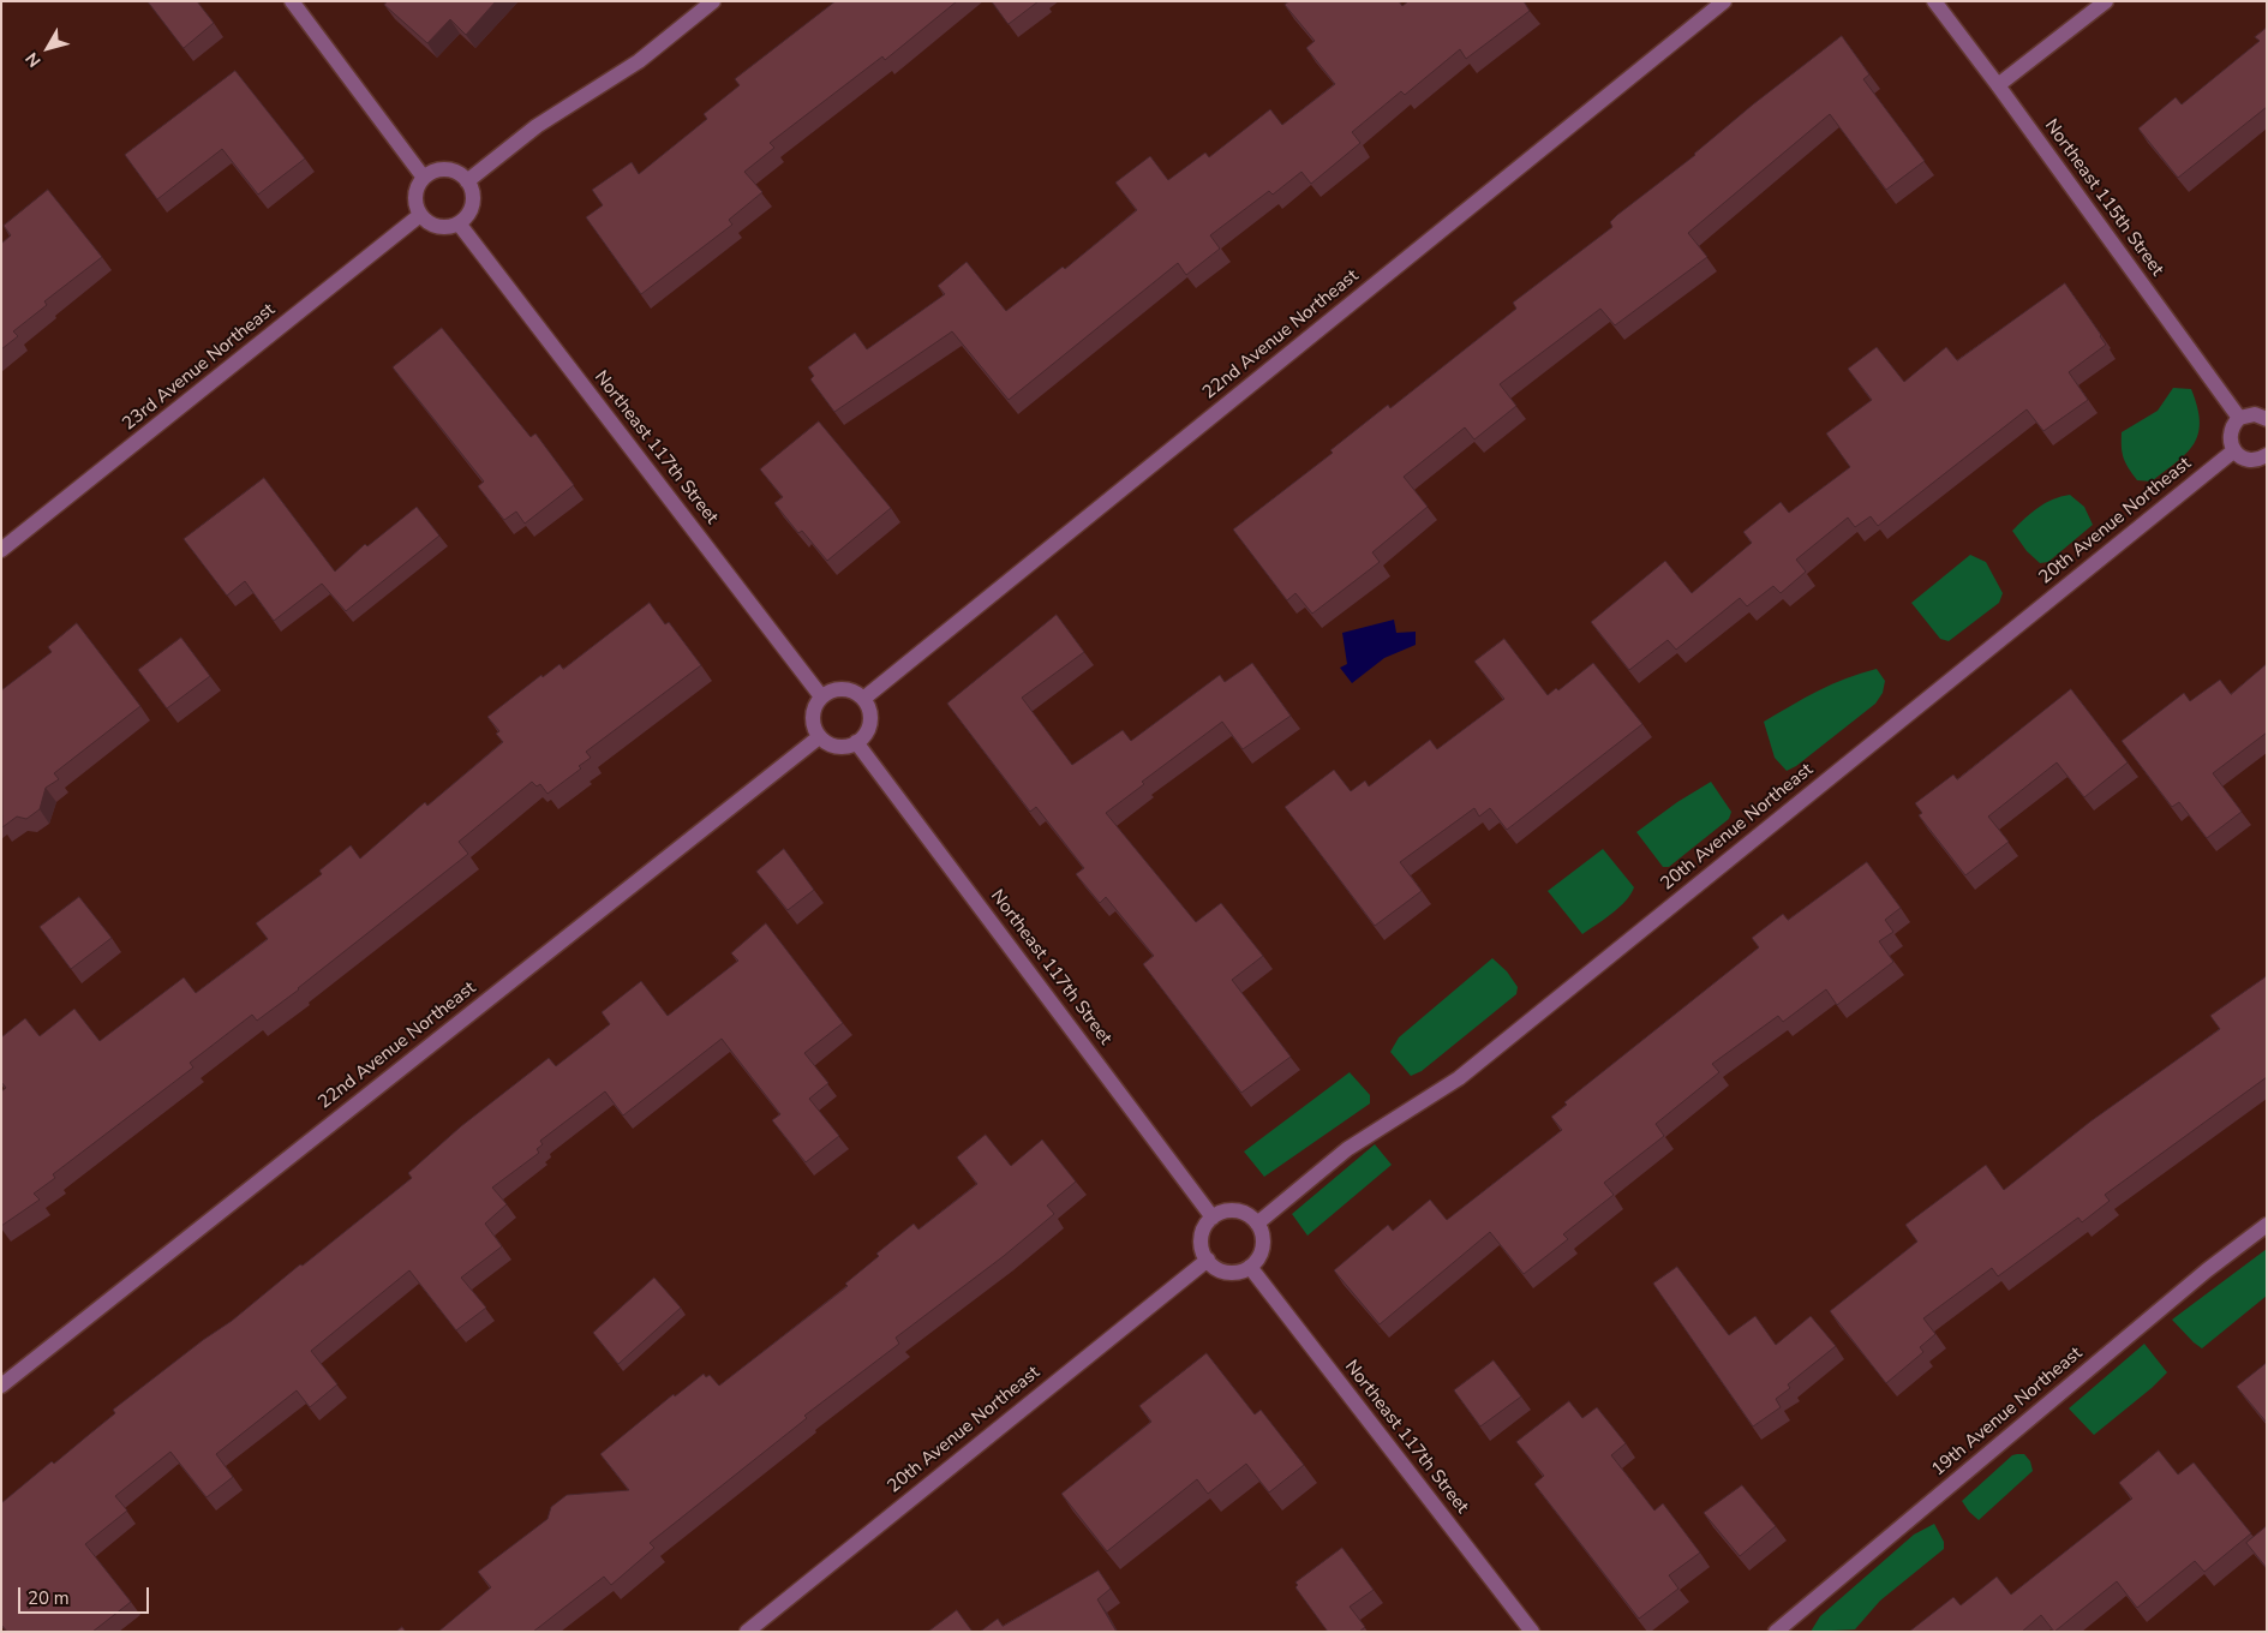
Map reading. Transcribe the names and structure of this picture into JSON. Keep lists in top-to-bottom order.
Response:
{
  "streets": {
    "street": [
      "Northeast 115th Street",
      "22nd Avenue Northeast",
      "23rd Avenue Northeast",
      "Northeast 117th Street",
      "20th Avenue Northeast",
      "19th Avenue Northeast"
    ]
  },
  "crossings": [
    ["22nd Avenue Northeast", "Northeast 117th Street"],
    ["23rd Avenue Northeast", "Northeast 117th Street"],
    ["Northeast 117th Street", "20th Avenue Northeast"]
  ],
  "scale_bar": "20 m",
  "north": "bottom left"
}
